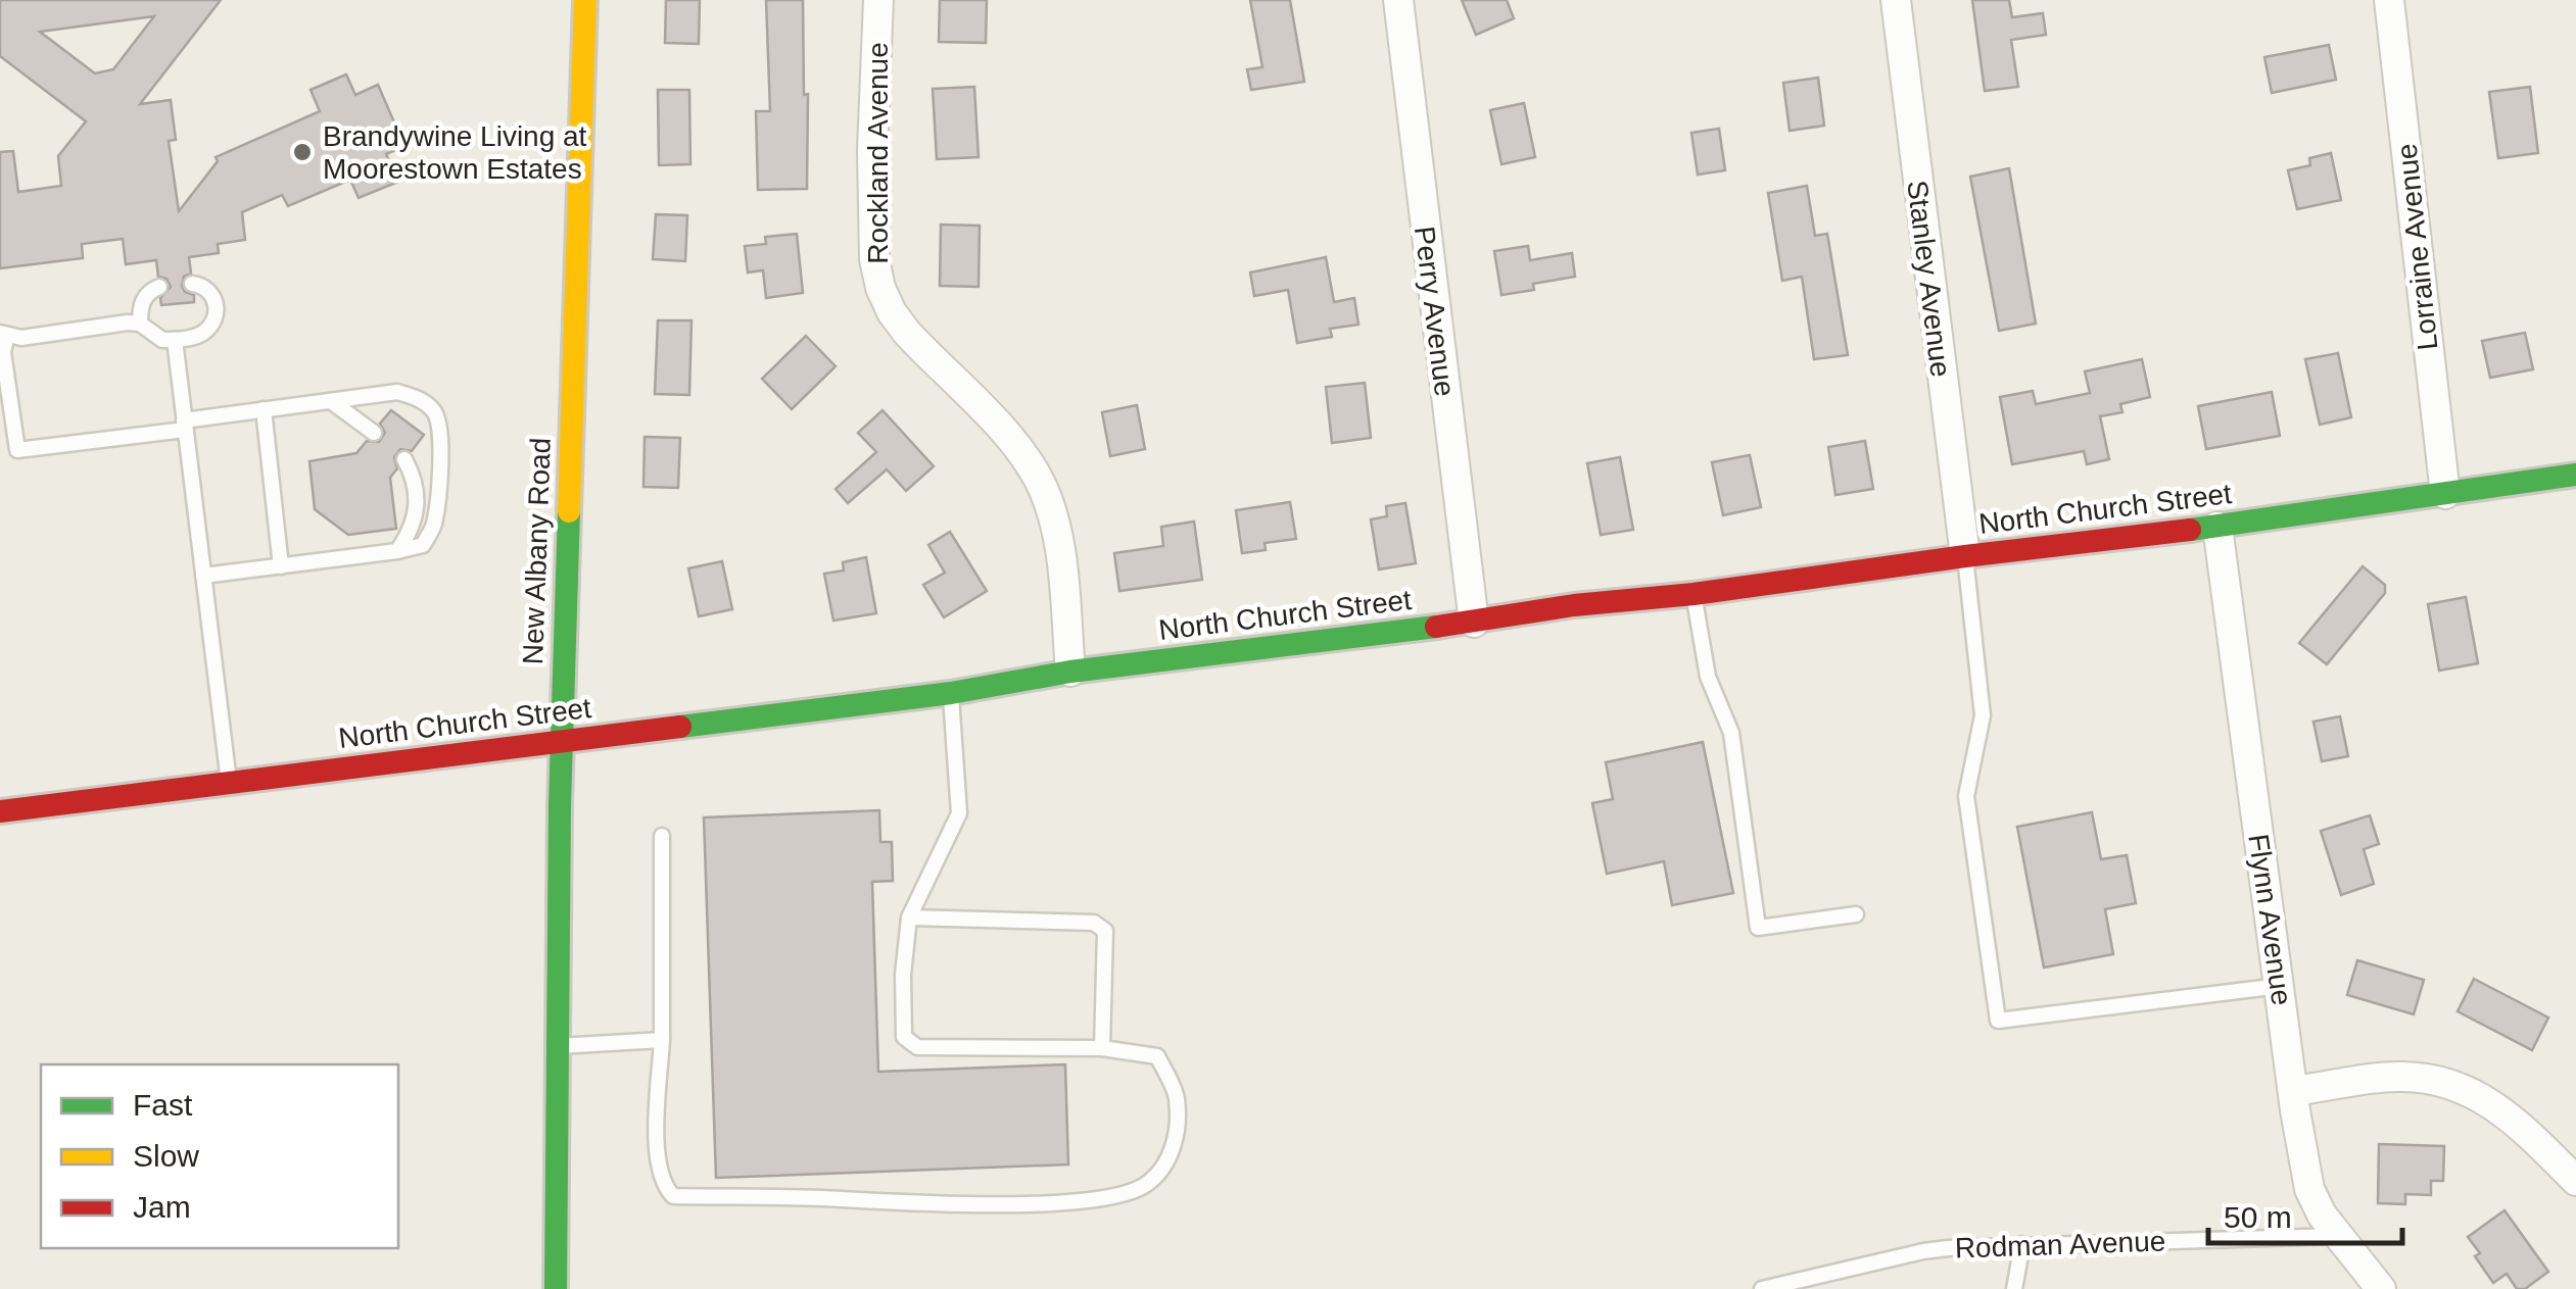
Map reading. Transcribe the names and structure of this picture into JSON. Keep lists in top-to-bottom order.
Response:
{
  "streets": {
    "main road": ["North Church Street", "New Albany Road"],
    "street": [
      "Rockland Avenue",
      "Lorraine Avenue",
      "Stanley Avenue",
      "Perry Avenue",
      "Flynn Avenue"
    ],
    "lane": ["Rodman Avenue"]
  },
  "crossings": [
    ["Rockland Avenue", "North Church Street"],
    ["Lorraine Avenue", "North Church Street"],
    ["Stanley Avenue", "North Church Street"],
    ["Perry Avenue", "North Church Street"],
    ["North Church Street", "New Albany Road"],
    ["North Church Street", "Flynn Avenue"],
    ["Flynn Avenue", "Rodman Avenue"]
  ],
  "places": ["Brandywine Living at Moorestown Estates"],
  "legend": ["Fast", "Slow", "Jam"],
  "scale_bar": "50 m"
}
